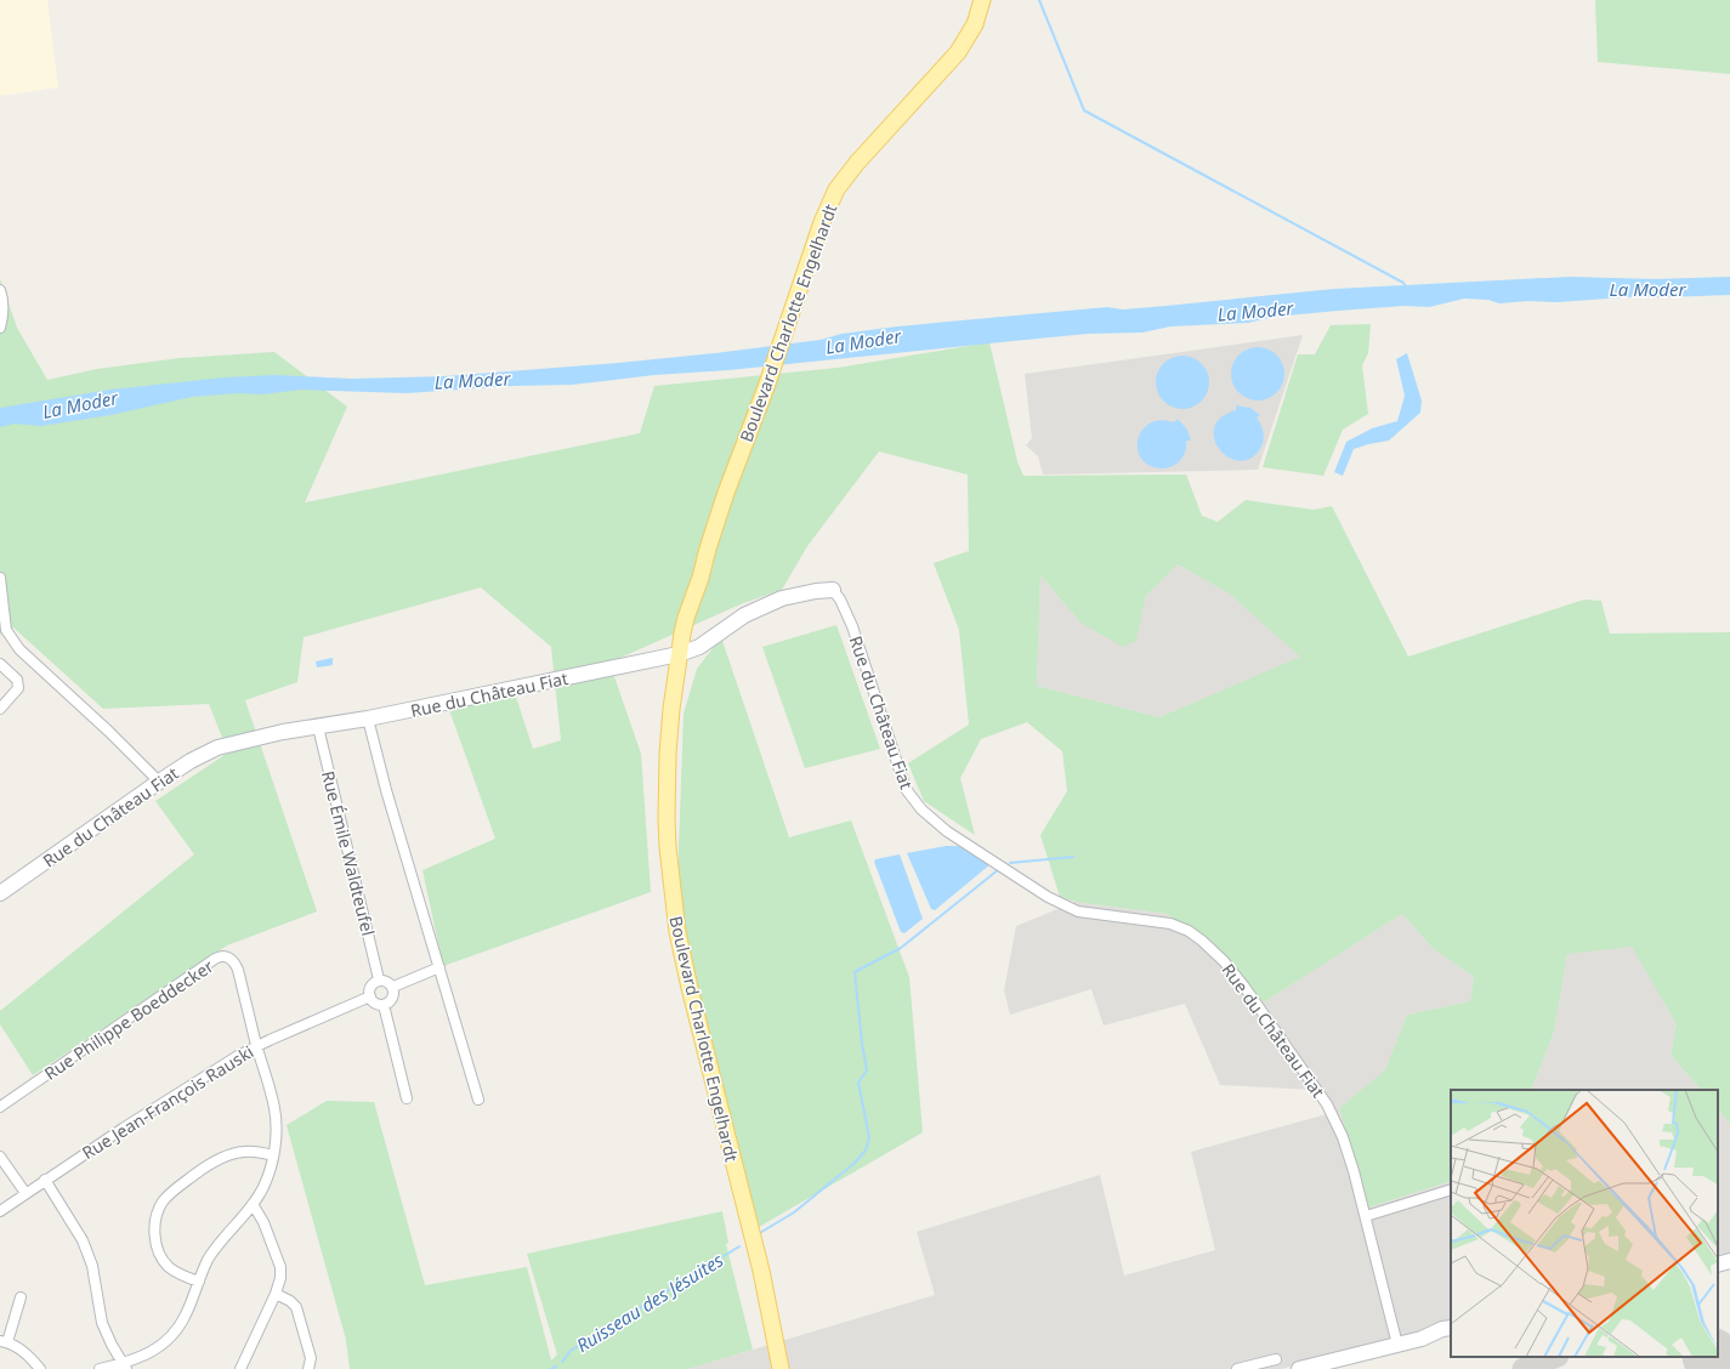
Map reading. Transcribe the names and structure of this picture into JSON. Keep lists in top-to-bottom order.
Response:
{
  "streets": {
    "main road": ["Boulevard Charlotte Engelhardt"],
    "street": [
      "Rue du Château Fiat",
      "Rue Émile Waldteufel",
      "Rue Philippe Boeddecker",
      "Rue Jean-François Rauski"
    ]
  },
  "crossings": [
    ["Boulevard Charlotte Engelhardt", "Rue du Château Fiat"],
    ["Rue du Château Fiat", "Rue Émile Waldteufel"],
    ["Rue Émile Waldteufel", "Rue Jean-François Rauski"],
    ["Rue Philippe Boeddecker", "Rue Jean-François Rauski"]
  ],
  "water": ["La Moder", "Ruisseau des Jésuites"]
}
